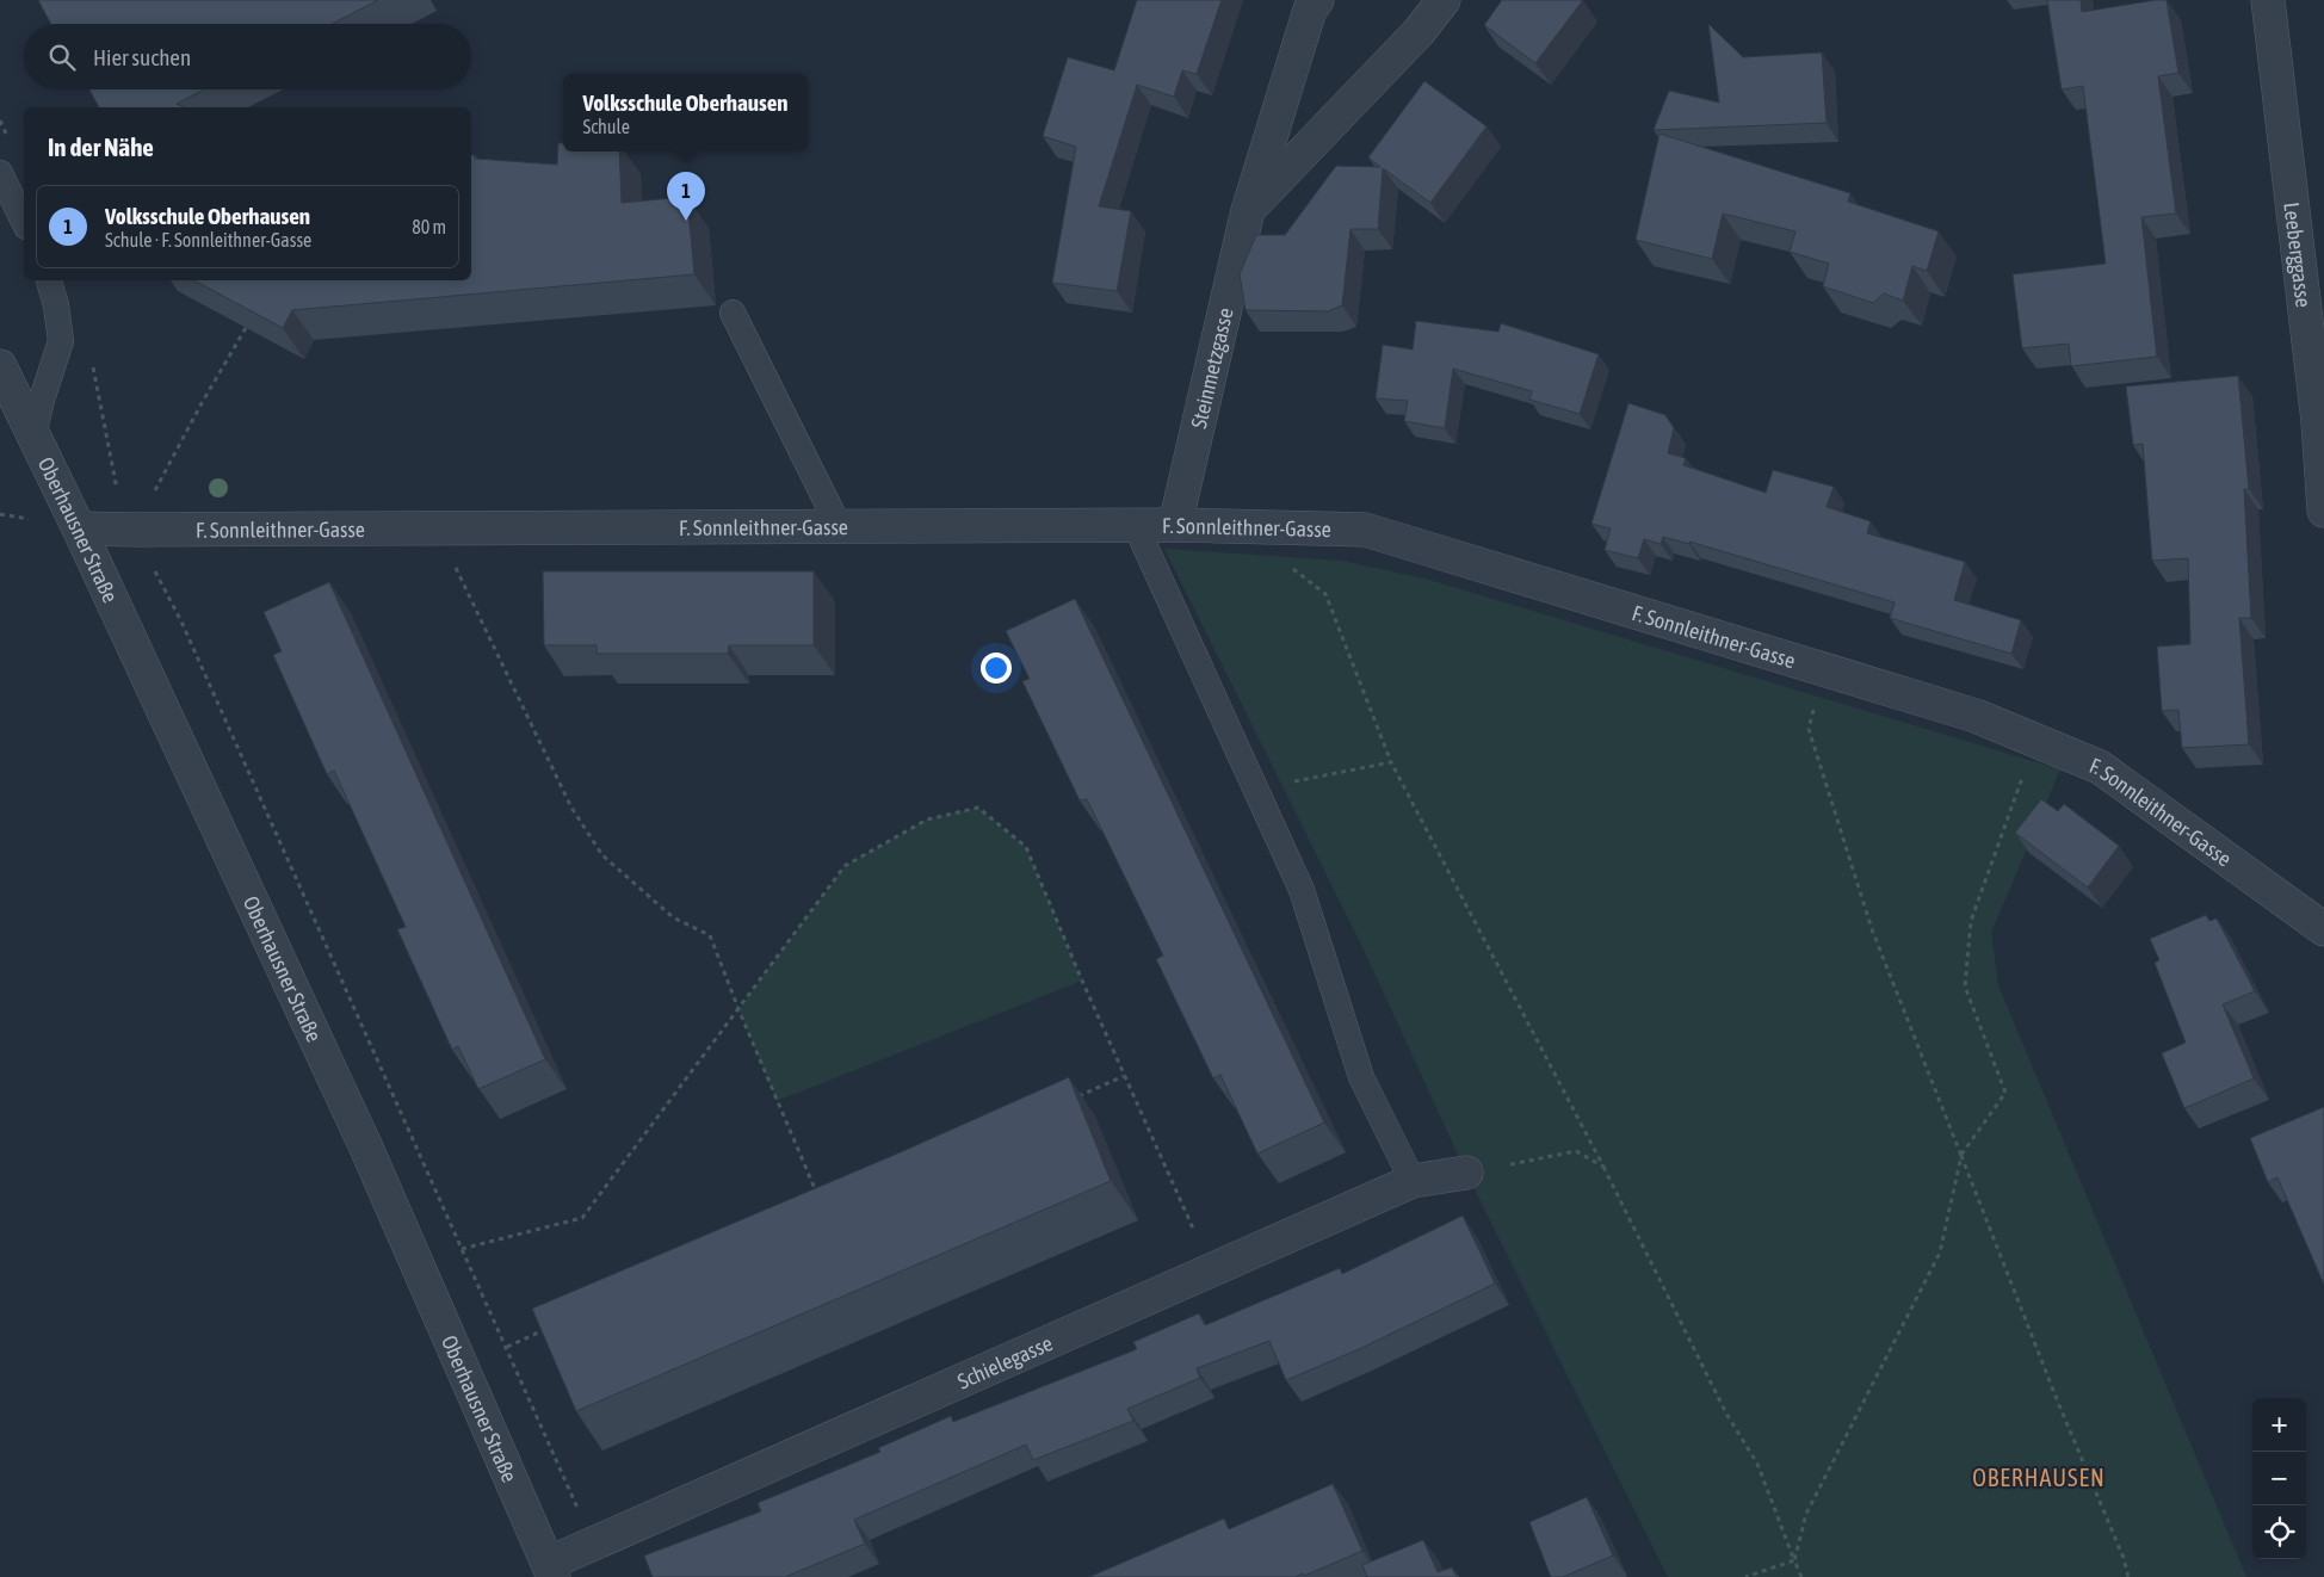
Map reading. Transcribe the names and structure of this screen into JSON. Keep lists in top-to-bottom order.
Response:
{
  "streets": {
    "street": [
      "Leeberggasse",
      "Steinmetzgasse",
      "F. Sonnleithner-Gasse",
      "Oberhausner Straße",
      "Schielegasse"
    ]
  },
  "crossings": [
    ["Steinmetzgasse", "F. Sonnleithner-Gasse"],
    ["F. Sonnleithner-Gasse", "Oberhausner Straße"],
    ["Oberhausner Straße", "Schielegasse"]
  ],
  "districts": ["OBERHAUSEN"],
  "page": {
    "search": "Hier suchen",
    "popup": ["Volksschule Oberhausen", "Schule"],
    "heading": "In der Nähe",
    "pins": "1",
    "list": [
      {
        "mark": "1",
        "name": "Volksschule Oberhausen",
        "note": "Schule · F. Sonnleithner-Gasse",
        "value": "80 m"
      }
    ],
    "map_buttons": ["+", "−"]
  }
}
